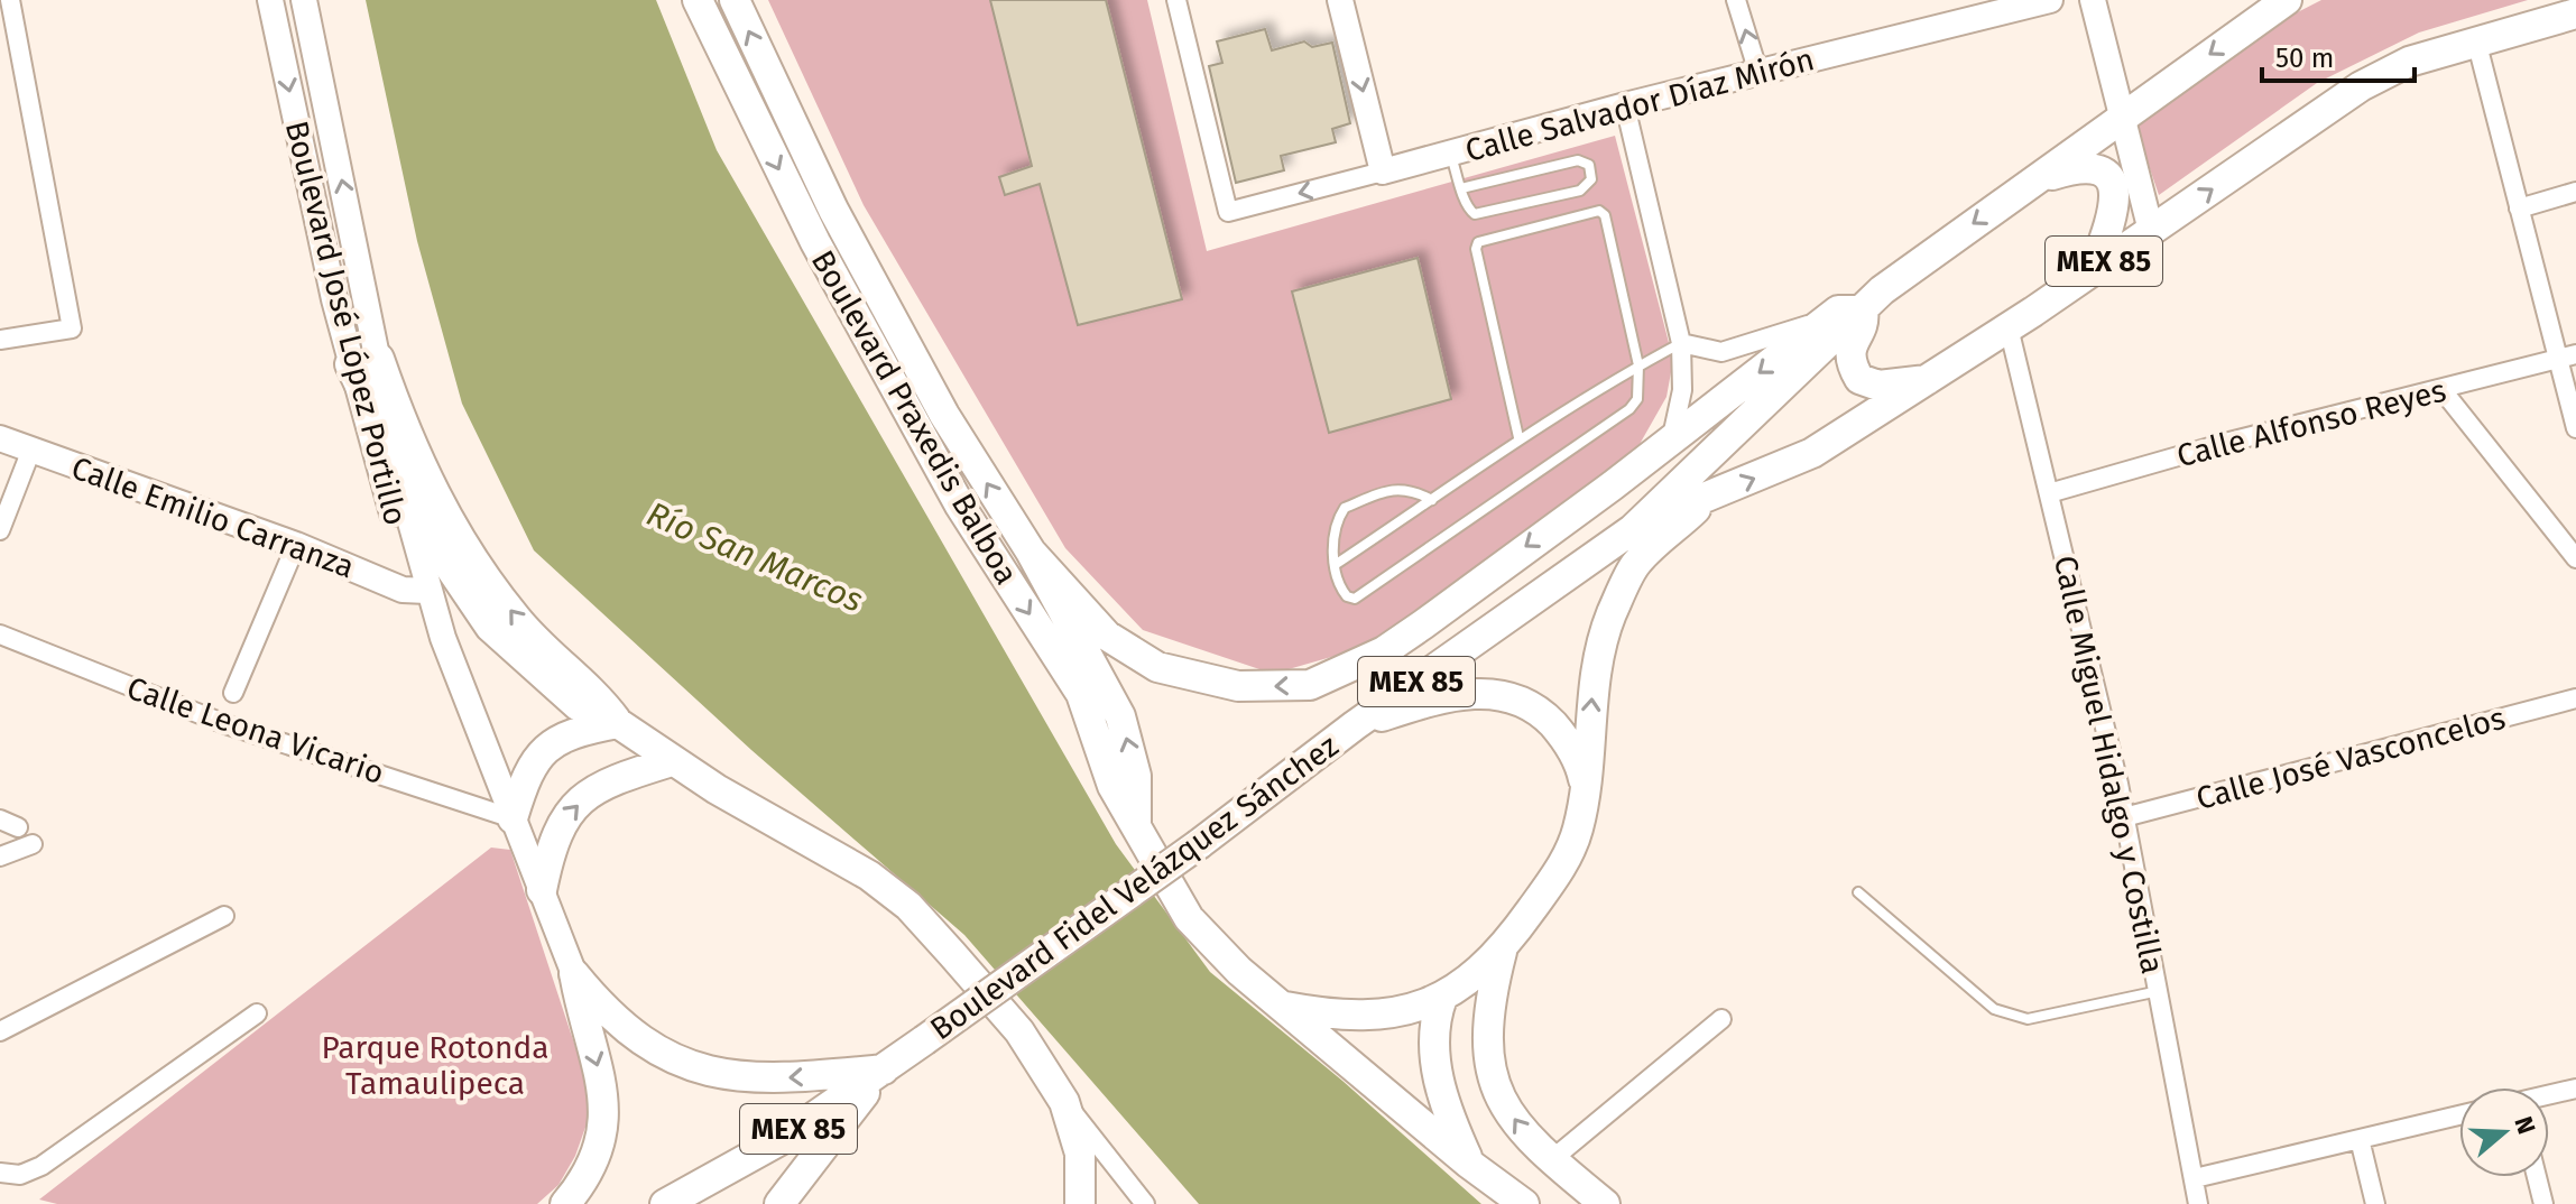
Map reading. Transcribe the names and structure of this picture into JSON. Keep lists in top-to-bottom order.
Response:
{
  "streets": {
    "main road": ["MEX 85", "Boulevard Praxedis Balboa", "Boulevard Fidel Velázquez Sánchez"],
    "street": [
      "Calle Salvador Díaz Mirón",
      "Boulevard José López Portillo",
      "Calle Alfonso Reyes",
      "Calle Emilio Carranza",
      "Calle Leona Vicario",
      "Calle José Vasconcelos",
      "Calle Miguel Hidalgo y Costilla"
    ]
  },
  "crossings": [
    ["Boulevard José López Portillo", "Calle Emilio Carranza"],
    ["Boulevard José López Portillo", "Calle Leona Vicario"],
    ["Calle Alfonso Reyes", "Calle Miguel Hidalgo y Costilla"],
    ["Calle José Vasconcelos", "Calle Miguel Hidalgo y Costilla"],
    ["Calle Miguel Hidalgo y Costilla", "Boulevard Fidel Velázquez Sánchez"]
  ],
  "water": ["Río San Marcos"],
  "parks": ["Parque Rotonda Tamaulipeca"],
  "scale_bar": "50 m",
  "north": "right"
}
